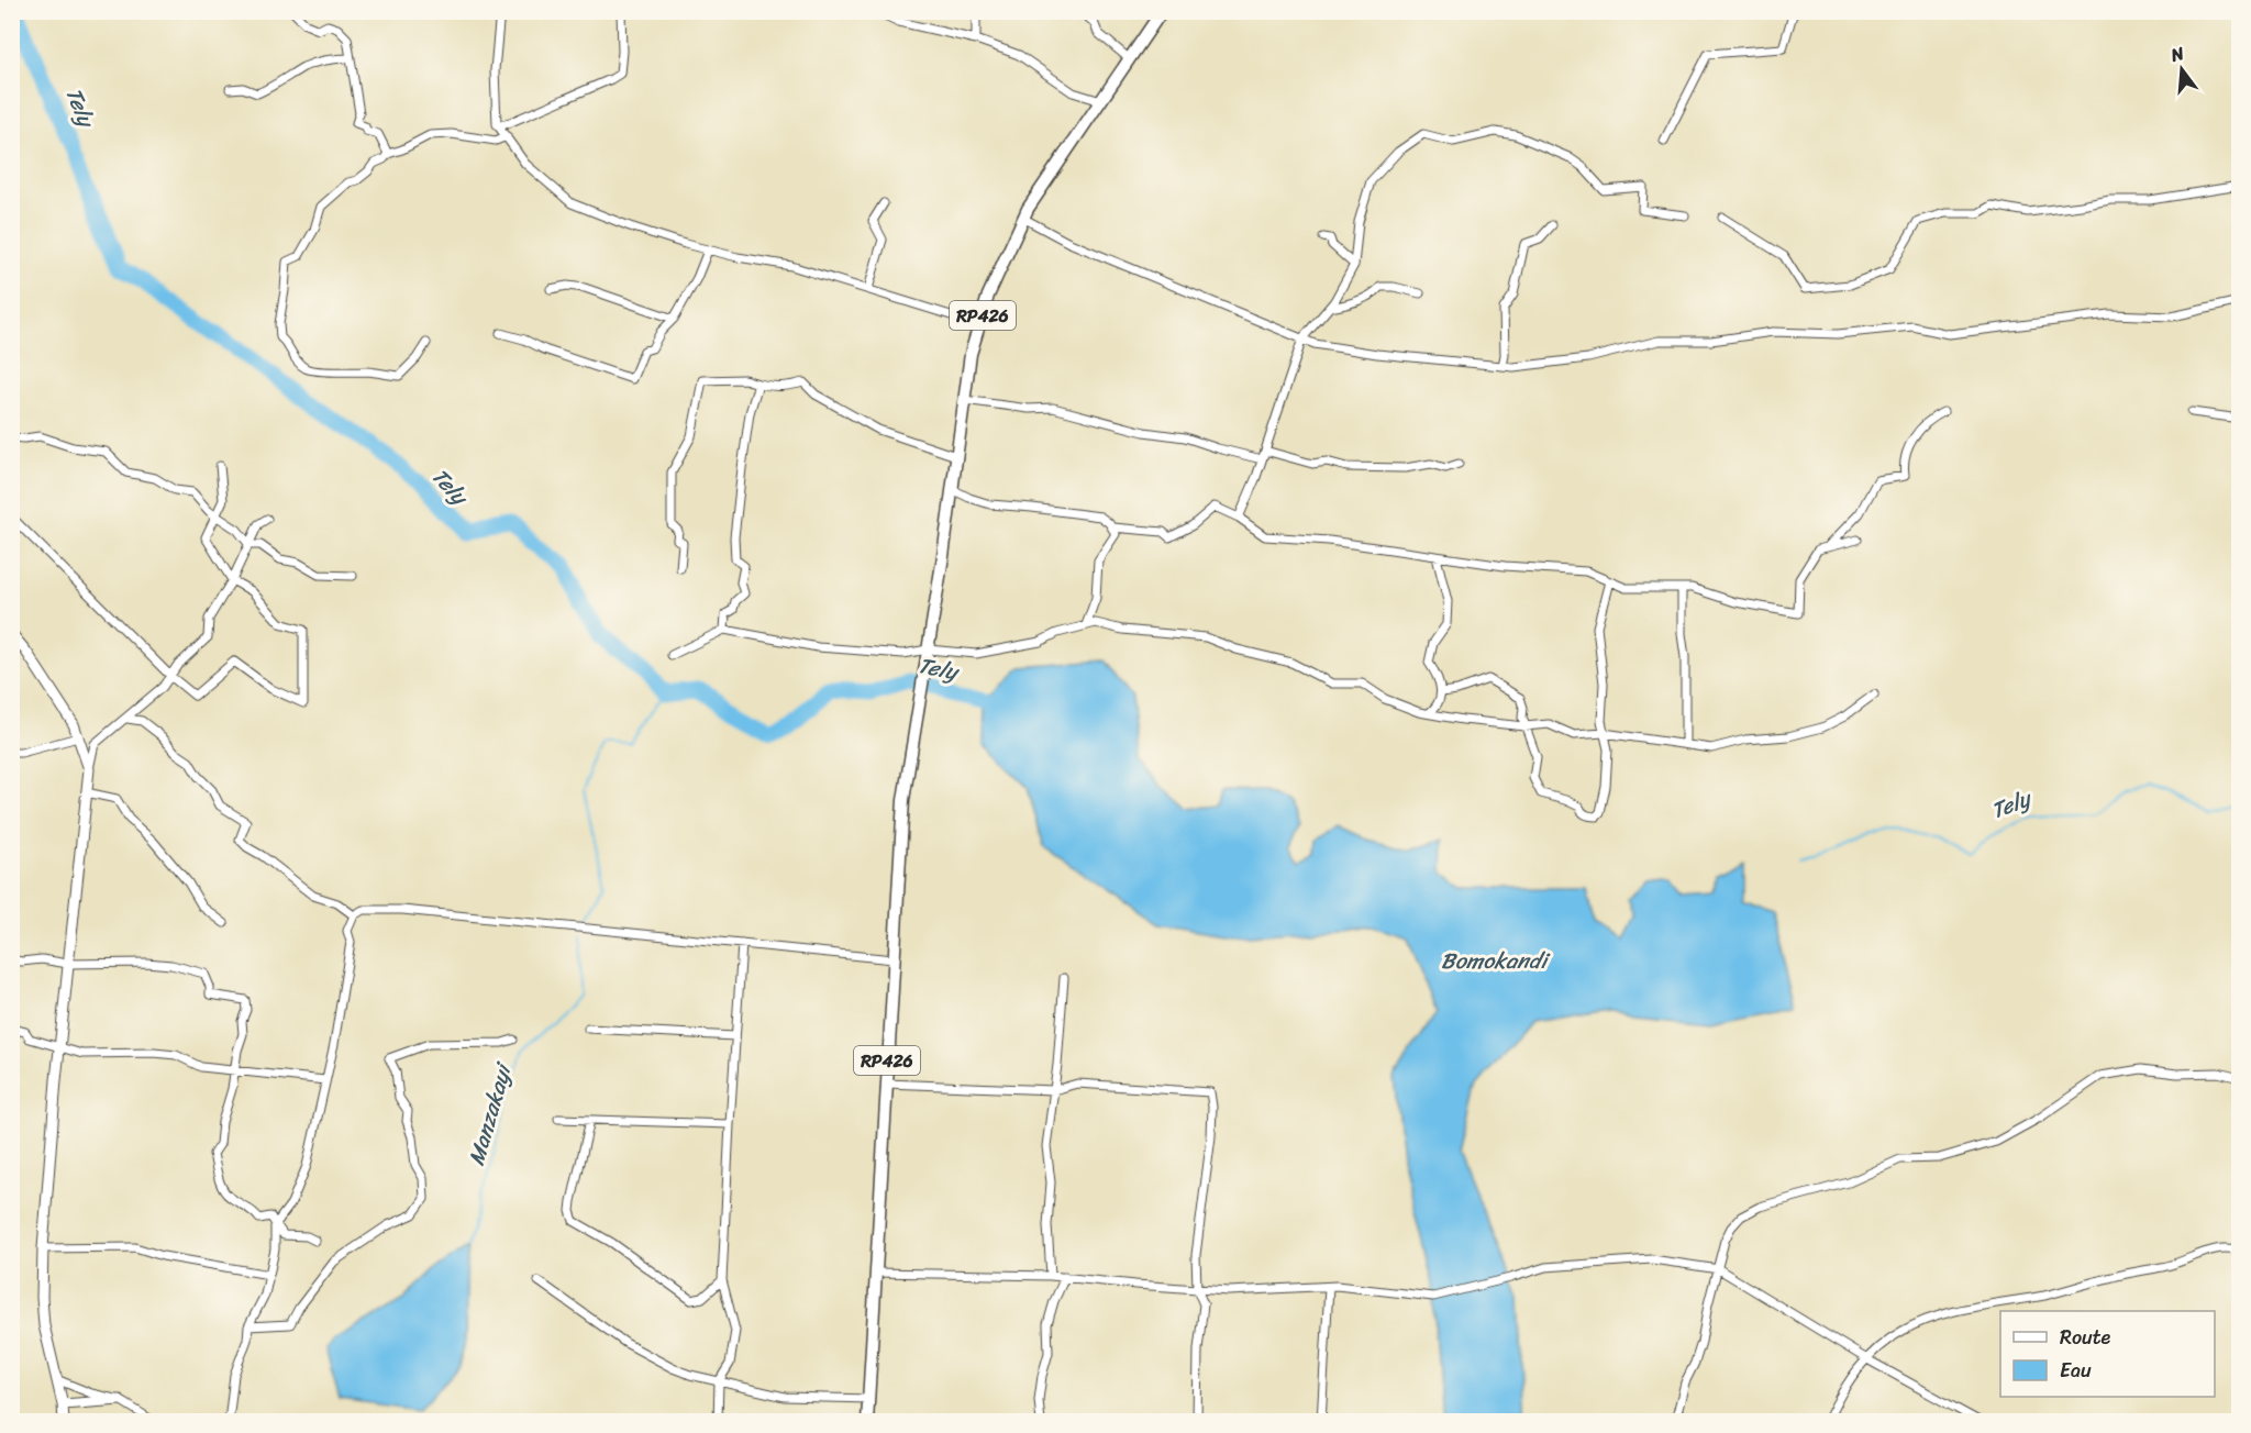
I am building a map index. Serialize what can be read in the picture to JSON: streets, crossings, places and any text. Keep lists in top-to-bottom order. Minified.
{"streets":{"main road":["RP426"]},"water":["Tely","Bomokandi","Manzakayi"],"legend":["Route","Eau"],"north":"top"}
